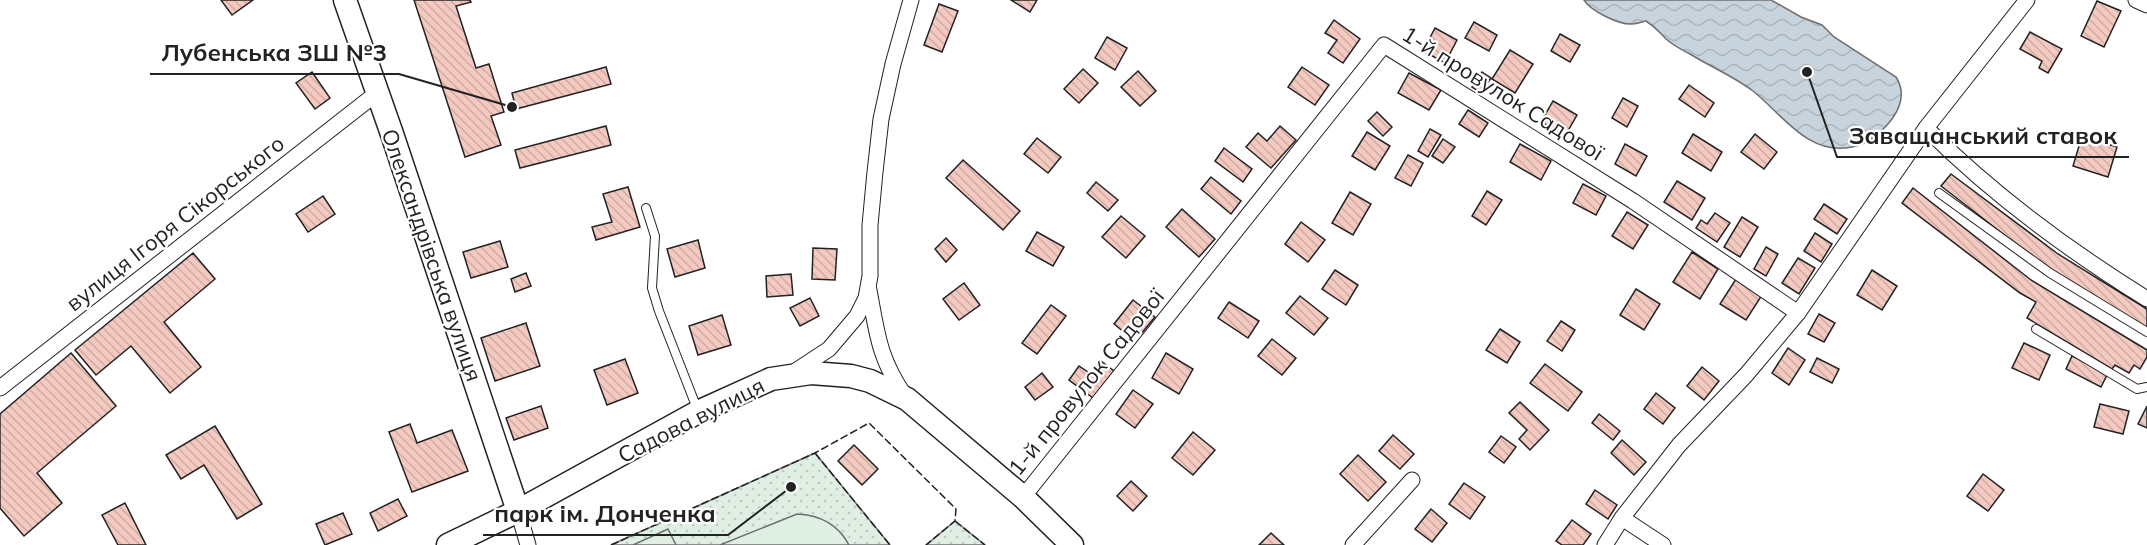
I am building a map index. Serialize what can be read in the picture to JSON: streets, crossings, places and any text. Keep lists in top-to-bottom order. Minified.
{"streets":{"main road":["Олександрівська вулиця","Садова вулиця"],"street":["1-й провулок Садової","вулиця Ігоря Сікорського"]},"crossings":[["1-й провулок Садової","Садова вулиця"],["вулиця Ігоря Сікорського","Олександрівська вулиця"],["Олександрівська вулиця","Садова вулиця"]],"places":["Заващанський ставок","Лубенська ЗШ №3","парк ім. Донченка"]}
